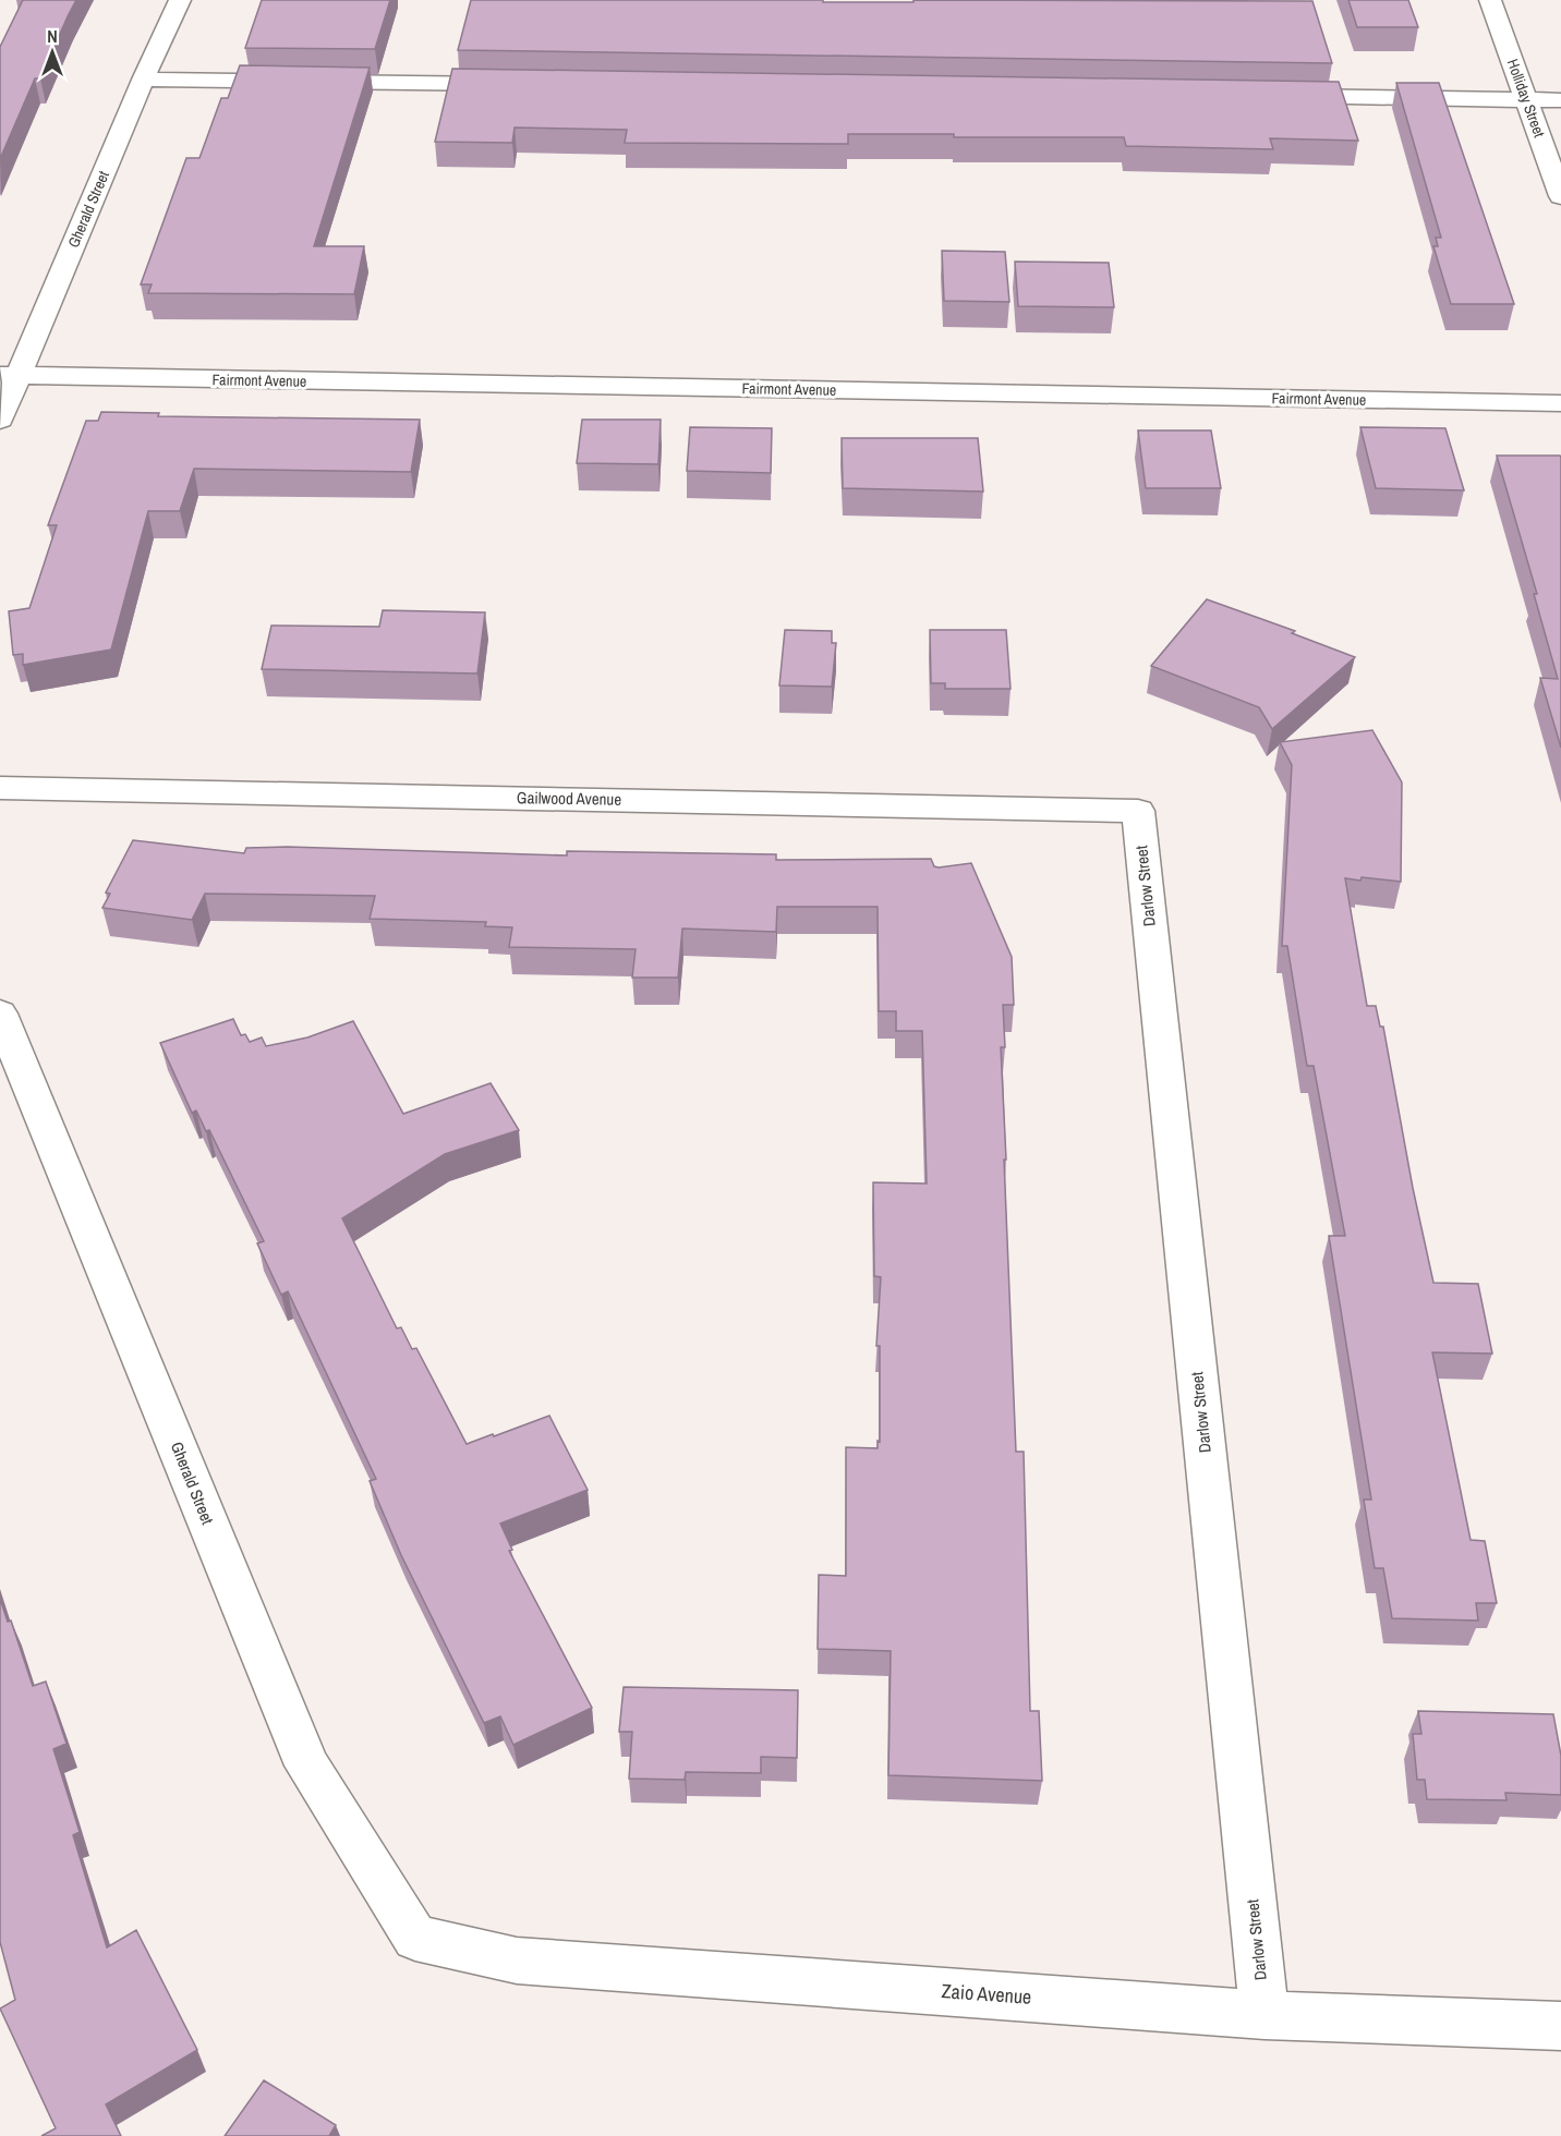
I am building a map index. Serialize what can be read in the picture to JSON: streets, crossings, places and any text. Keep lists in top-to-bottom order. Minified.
{"streets":{"street":["Holliday Street","Gherald Street","Fairmont Avenue","Gailwood Avenue","Darlow Street","Zaio Avenue"]},"crossings":[["Gherald Street","Fairmont Avenue"],["Gherald Street","Zaio Avenue"],["Gailwood Avenue","Darlow Street"],["Darlow Street","Zaio Avenue"]],"north":"top"}
